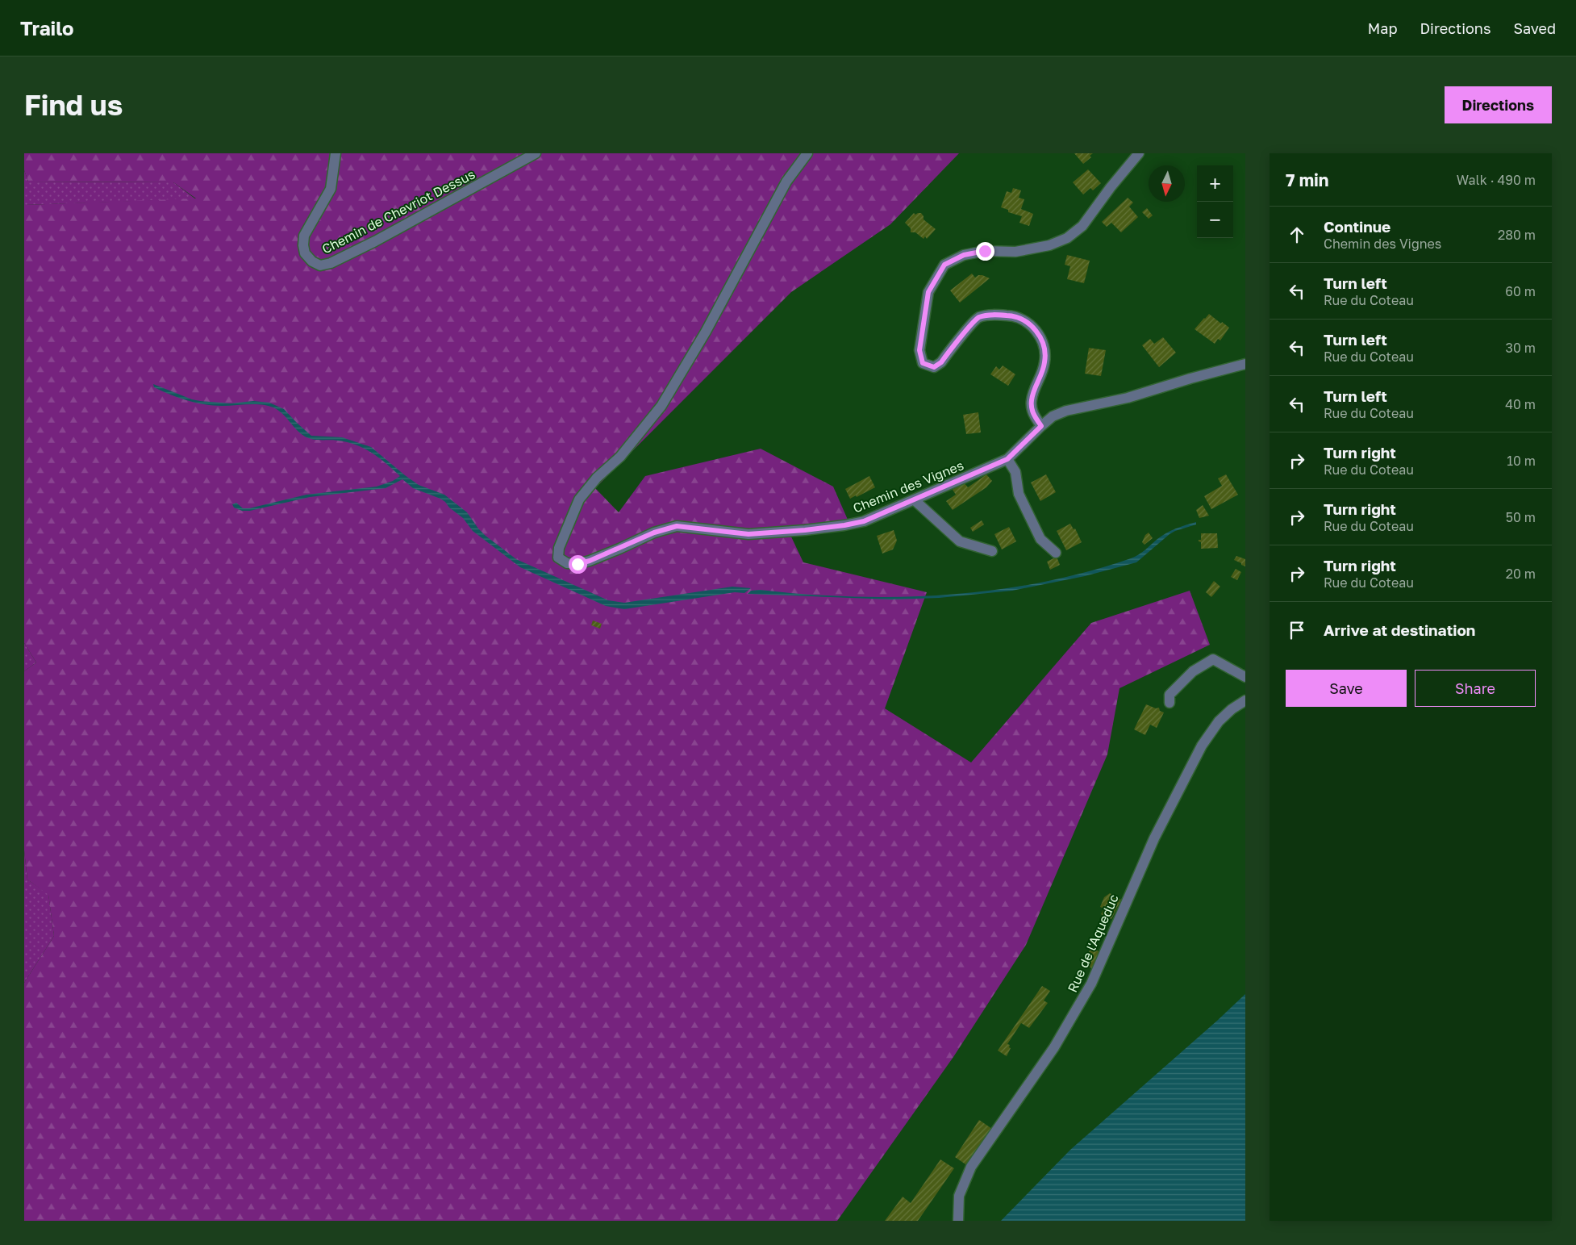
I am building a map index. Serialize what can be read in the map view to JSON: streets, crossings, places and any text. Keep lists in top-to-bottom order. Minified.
{"streets":{"street":["Chemin de Chevriot Dessus","Chemin des Vignes","Rue de l'Aqueduc"]},"north":"bottom","page":{"header":"Trailo","nav":["Map","Directions","Saved"],"buttons":["Directions",["Save","Share"]],"title":"Find us","heading":["7 min","Walk · 490 m"],"map_buttons":["+","−"],"list":[["Continue","Chemin des Vignes","280 m"],["Turn left","Rue du Coteau","60 m"],["Turn left","Rue du Coteau","30 m"],["Turn left","Rue du Coteau","40 m"],["Turn right","Rue du Coteau","10 m"],["Turn right","Rue du Coteau","50 m"],["Turn right","Rue du Coteau","20 m"],"Arrive at destination"]}}
